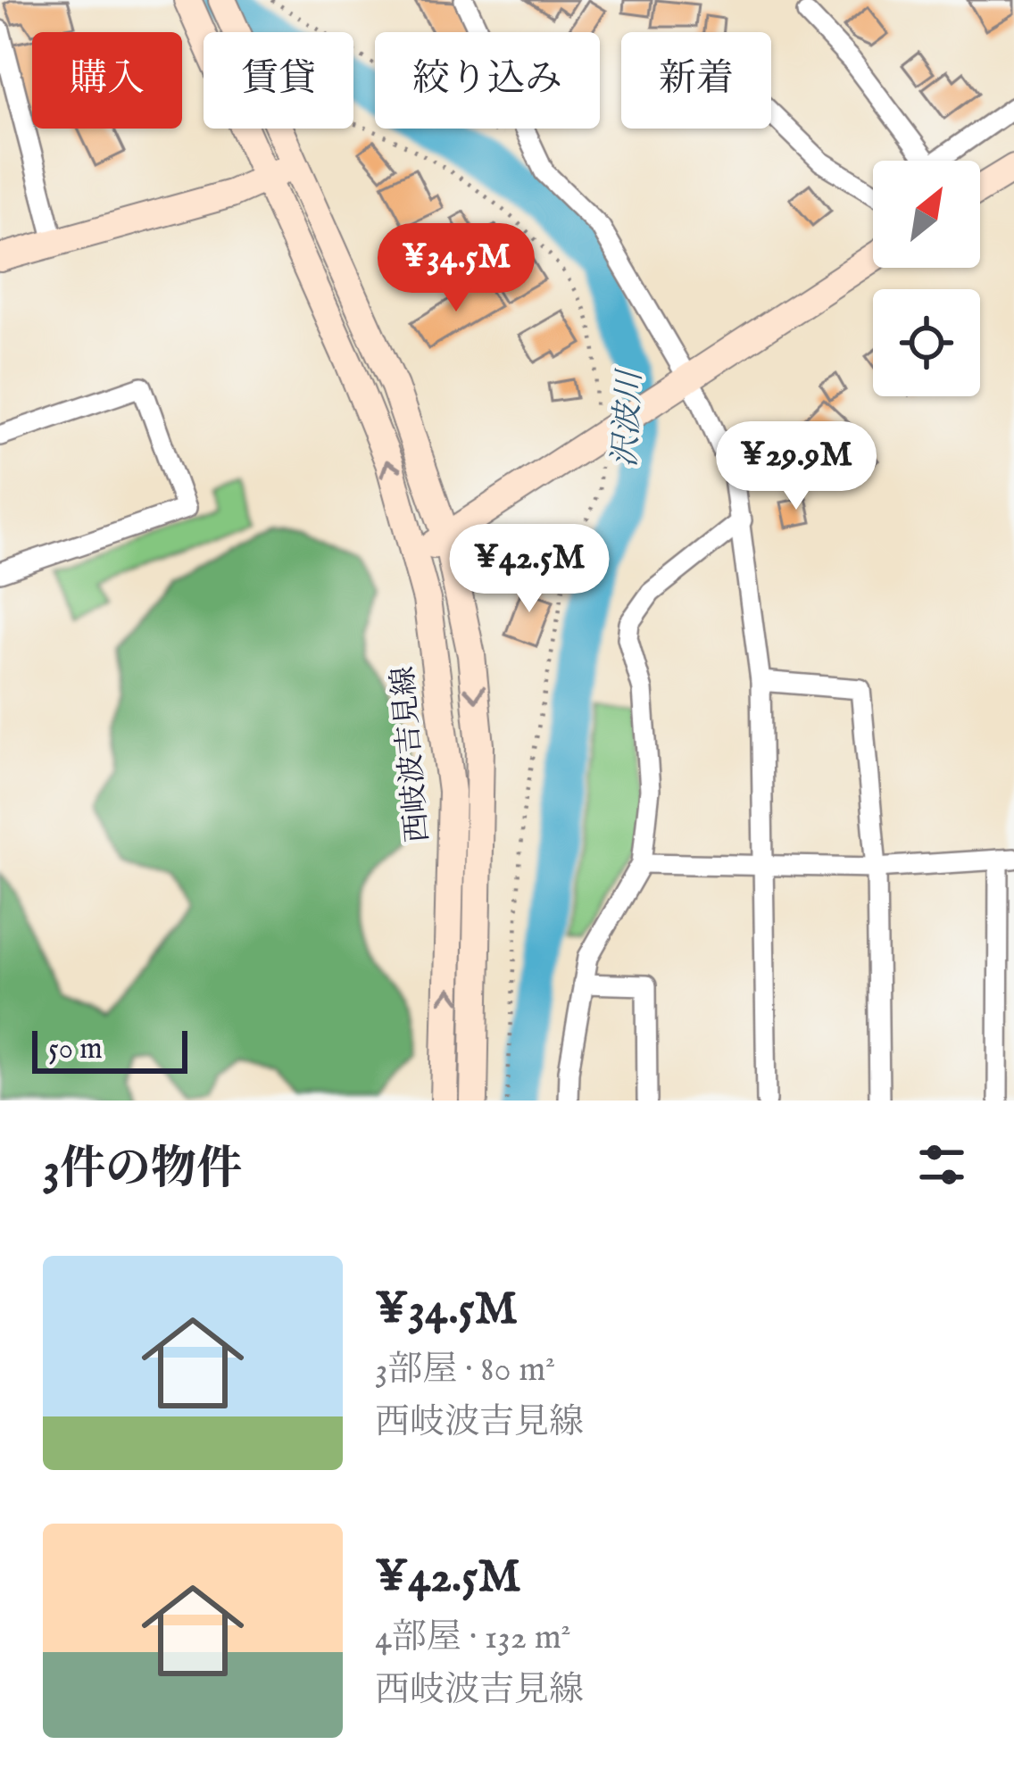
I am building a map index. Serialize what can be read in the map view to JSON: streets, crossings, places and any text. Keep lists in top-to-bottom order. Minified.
{"streets":{"main road":["西岐波吉見線"]},"water":["沢波川"],"scale_bar":"50 m","north":"top right","page":{"chip":["購入","賃貸","絞り込み","新着"],"price":["¥34.5M","¥29.9M","¥42.5M"],"scale":"50 m","heading":"3件の物件","list":[{"name":"¥34.5M","note":"3部屋 · 80 m² · 西岐波吉見線"},{"name":"¥42.5M","note":"4部屋 · 132 m² · 西岐波吉見線"}]}}
